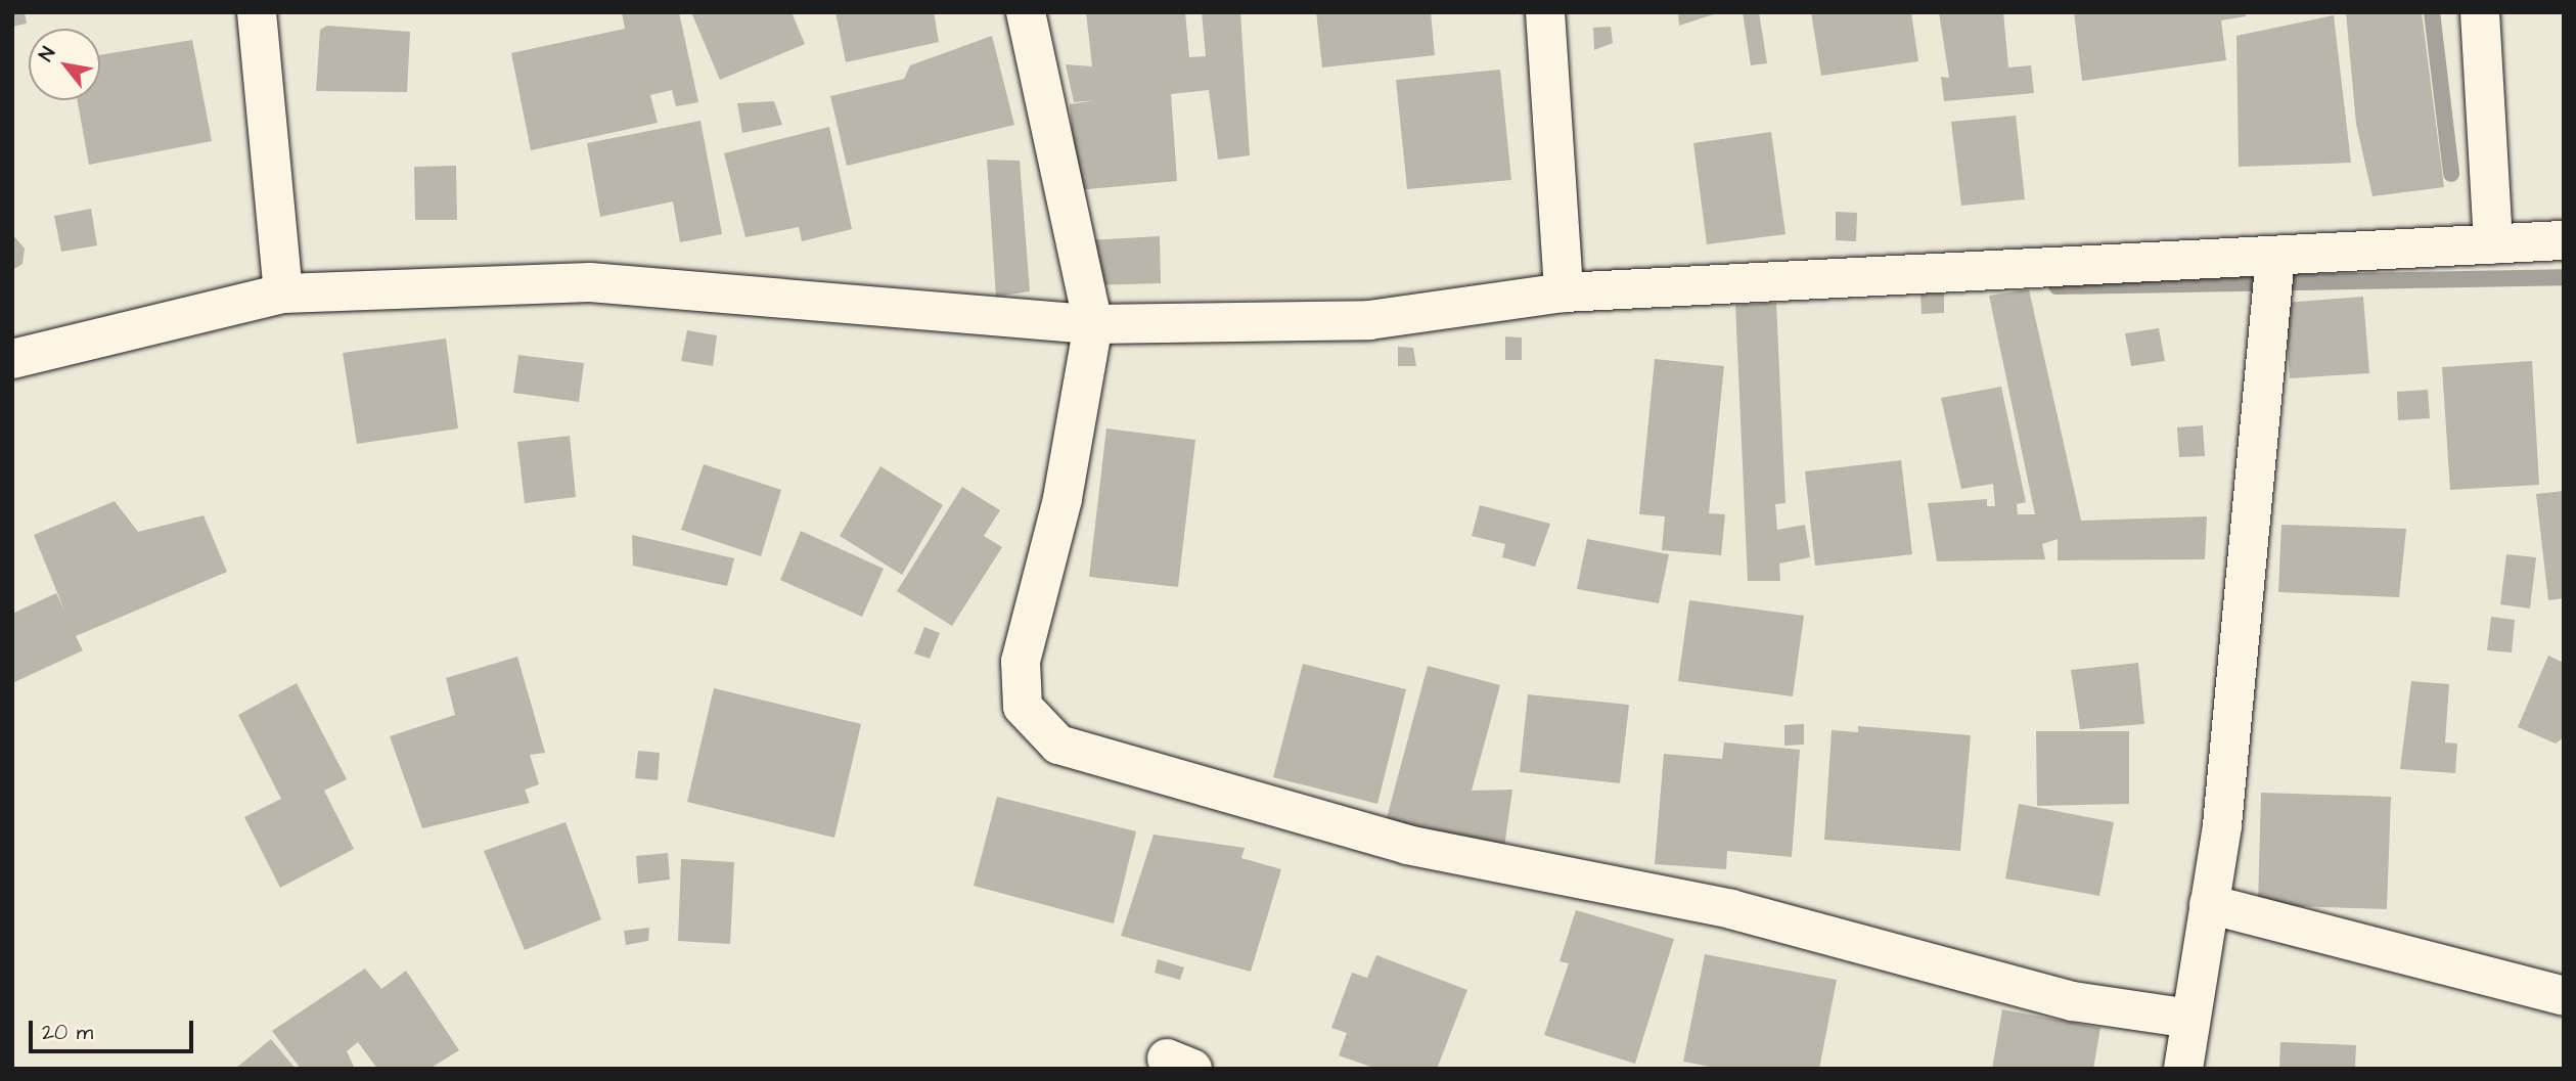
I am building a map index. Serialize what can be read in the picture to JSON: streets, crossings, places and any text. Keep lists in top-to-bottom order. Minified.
{"scale_bar":"20 m","north":"top left"}
